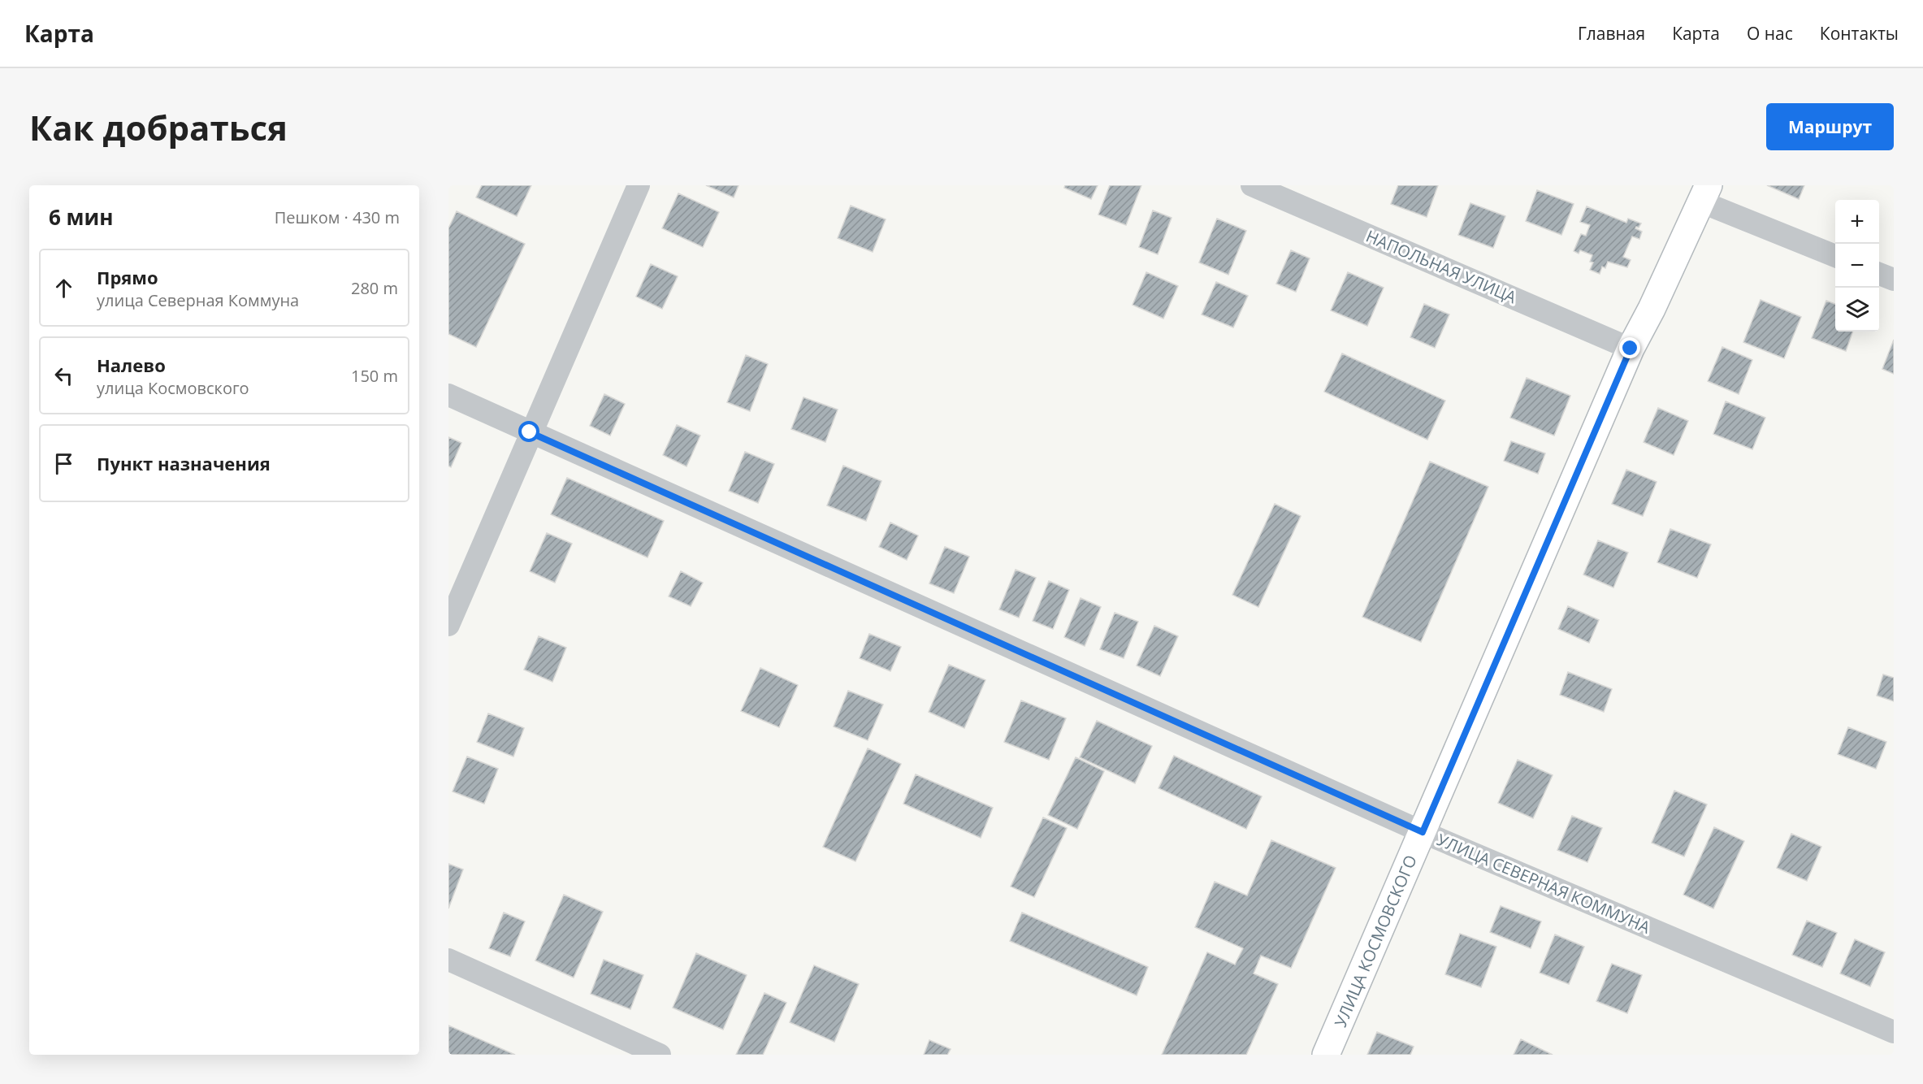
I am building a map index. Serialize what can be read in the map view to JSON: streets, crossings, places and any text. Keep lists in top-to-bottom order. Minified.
{"streets":{"main road":["УЛИЦА КОСМОВСКОГО"],"street":["НАПОЛЬНАЯ УЛИЦА","УЛИЦА СЕВЕРНАЯ КОММУНА"]},"crossings":[["НАПОЛЬНАЯ УЛИЦА","УЛИЦА КОСМОВСКОГО"],["УЛИЦА СЕВЕРНАЯ КОММУНА","УЛИЦА КОСМОВСКОГО"]],"page":{"header":"Карта","nav":["Главная","Карта","О нас","Контакты"],"buttons":"Маршрут","title":"Как добраться","heading":["6 мин","Пешком · 430 m"],"map_buttons":["+","−"],"list":[["Прямо","улица Северная Коммуна","280 m"],["Налево","улица Космовского","150 m"],"Пункт назначения"]}}
